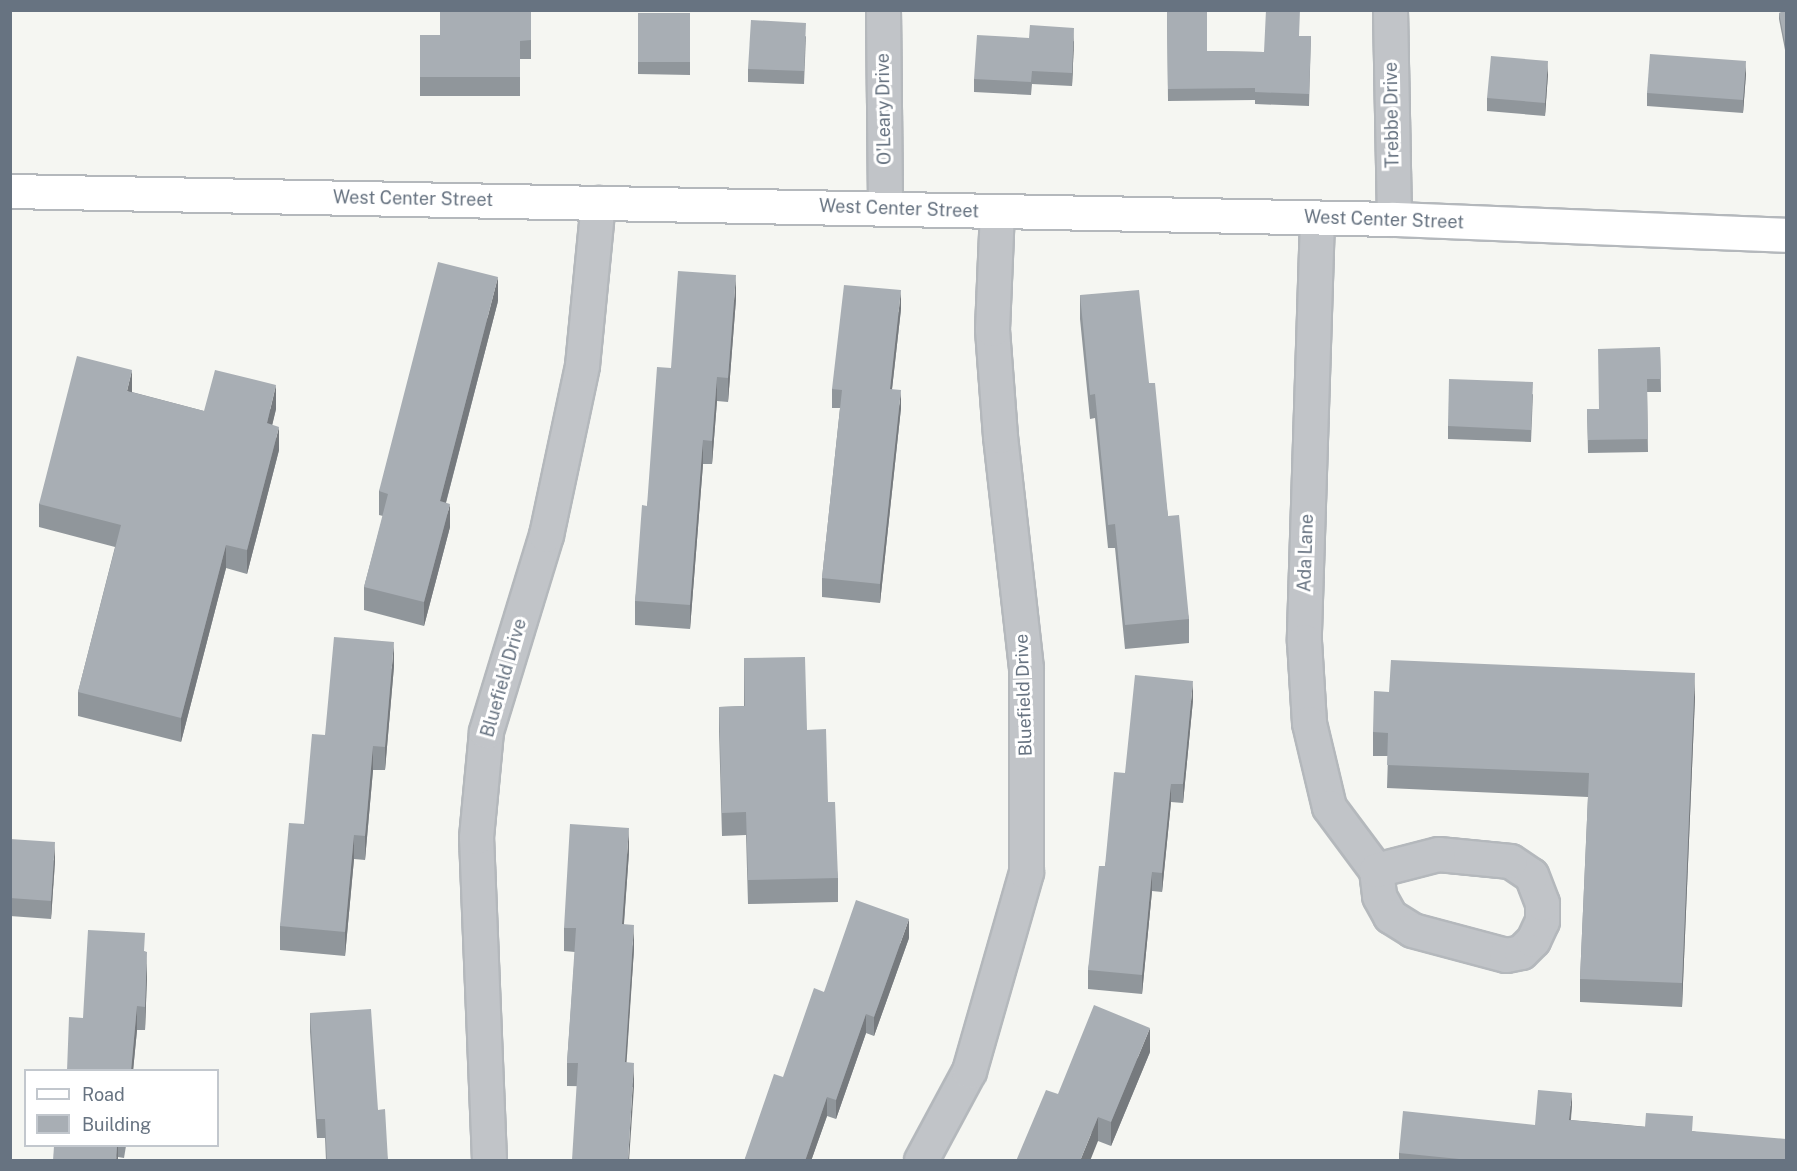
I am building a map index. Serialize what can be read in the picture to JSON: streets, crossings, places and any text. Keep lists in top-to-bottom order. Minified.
{"streets":{"main road":["West Center Street"],"street":["O'Leary Drive","Trebbe Drive","Ada Lane","Bluefield Drive"]},"crossings":[["O'Leary Drive","West Center Street"],["Trebbe Drive","West Center Street"],["West Center Street","Ada Lane"],["West Center Street","Bluefield Drive"]],"legend":["Road","Building"]}
